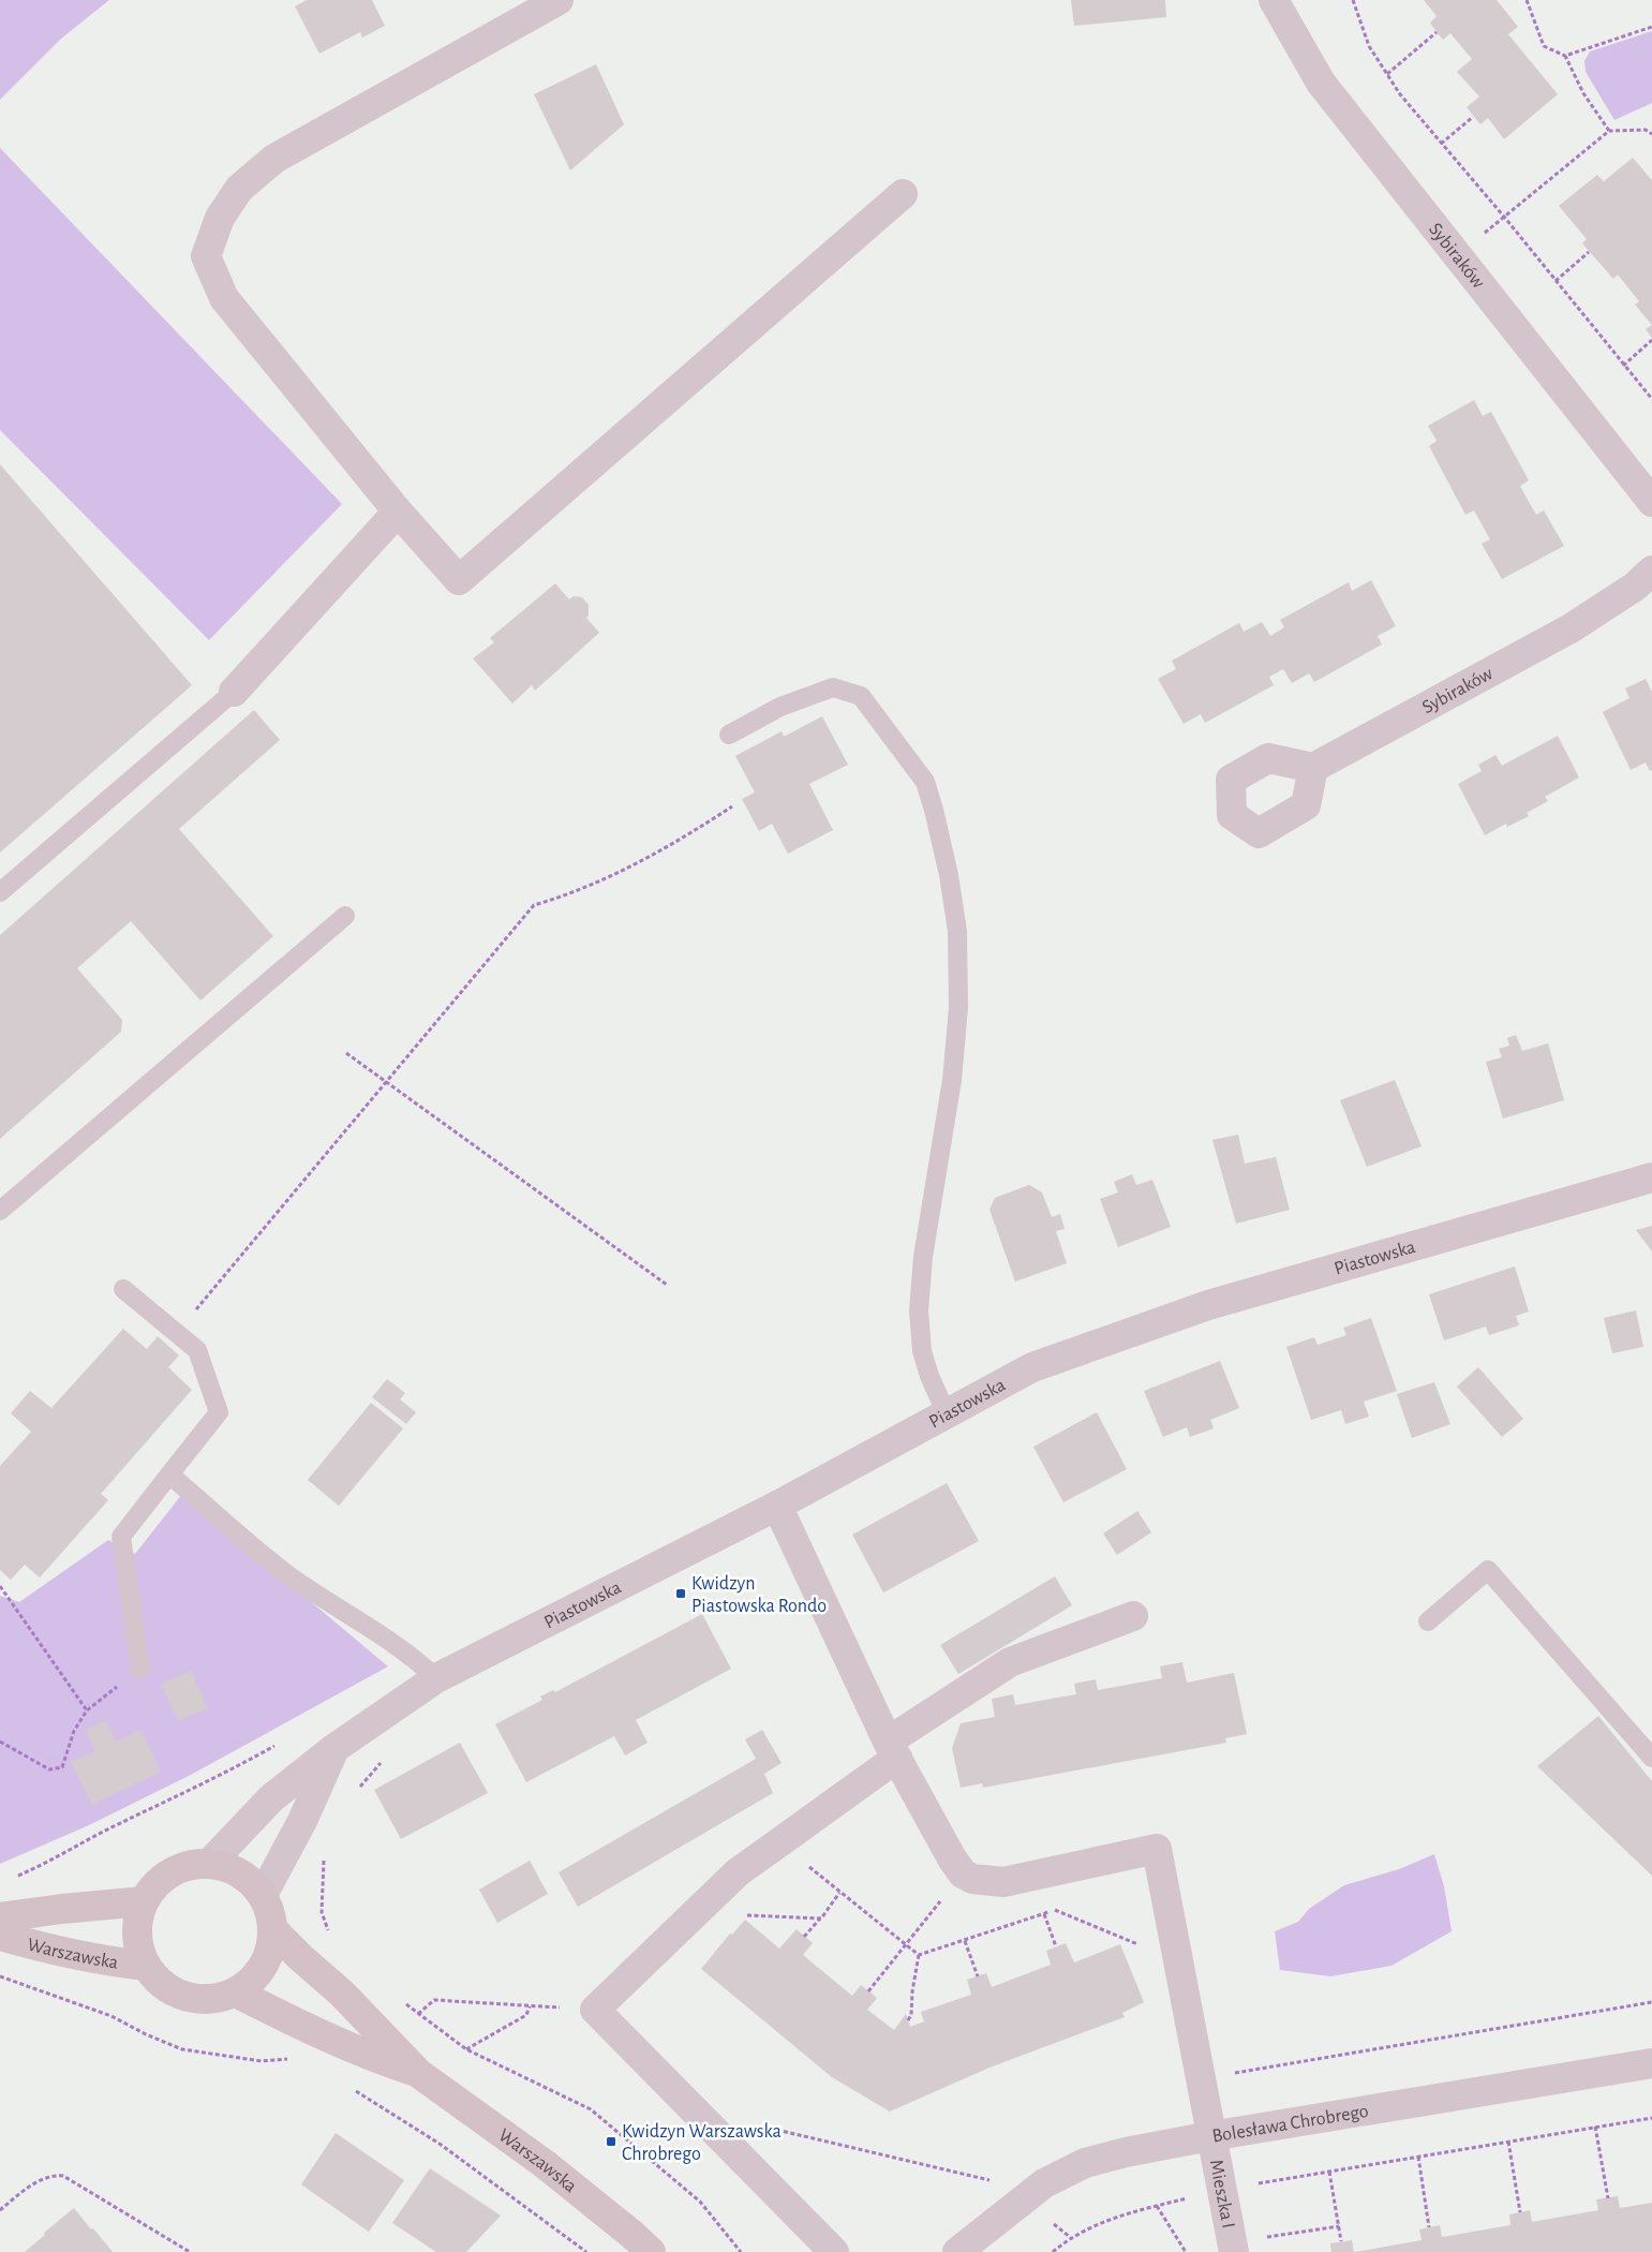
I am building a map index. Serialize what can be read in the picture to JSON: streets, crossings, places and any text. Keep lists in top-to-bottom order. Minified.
{"streets":{"main road":["Warszawska"],"street":["Sybiraków","Piastowska","Bolesława Chrobrego","Mieszka I"]},"crossings":[["Piastowska","Warszawska"],["Bolesława Chrobrego","Mieszka I"]],"places":{"transit":["Kwidzyn Piastowska Rondo","Kwidzyn Warszawska Chrobrego"]}}
